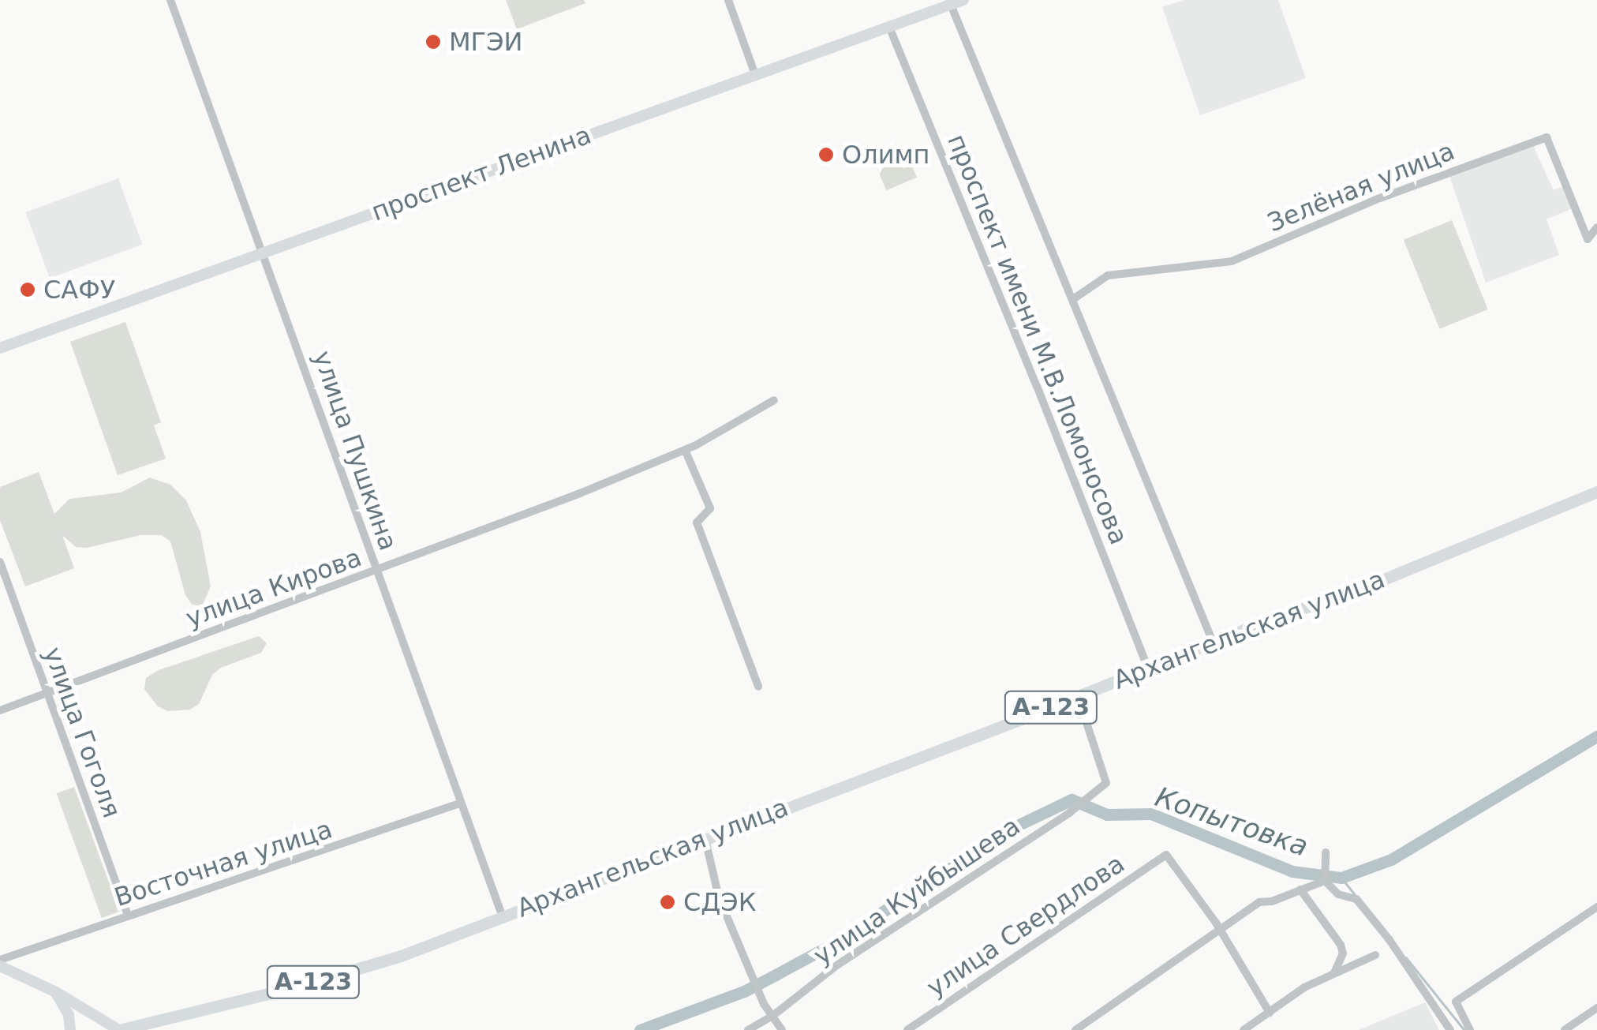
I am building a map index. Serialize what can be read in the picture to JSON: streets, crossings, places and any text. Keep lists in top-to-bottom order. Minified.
{"streets":{"main road":["Архангельская улица","А-123"],"street":["проспект Ленина","Зелёная улица","проспект имени М.В.Ломоносова","улица Пушкина","улица Кирова","улица Гоголя","Восточная улица","улица Куйбышева","улица Свердлова"]},"crossings":[["проспект Ленина","проспект имени М.В.Ломоносова"],["проспект Ленина","улица Пушкина"],["Зелёная улица","проспект имени М.В.Ломоносова"],["проспект имени М.В.Ломоносова","Архангельская улица"],["улица Пушкина","улица Кирова"],["улица Пушкина","Архангельская улица"],["улица Пушкина","А-123"],["улица Пушкина","Восточная улица"],["улица Кирова","улица Гоголя"],["Архангельская улица","А-123"],["Архангельская улица","улица Куйбышева"],["улица Гоголя","Восточная улица"]],"water":["Копытовка"],"places":["МГЭИ","Олимп","САФУ","СДЭК"]}
